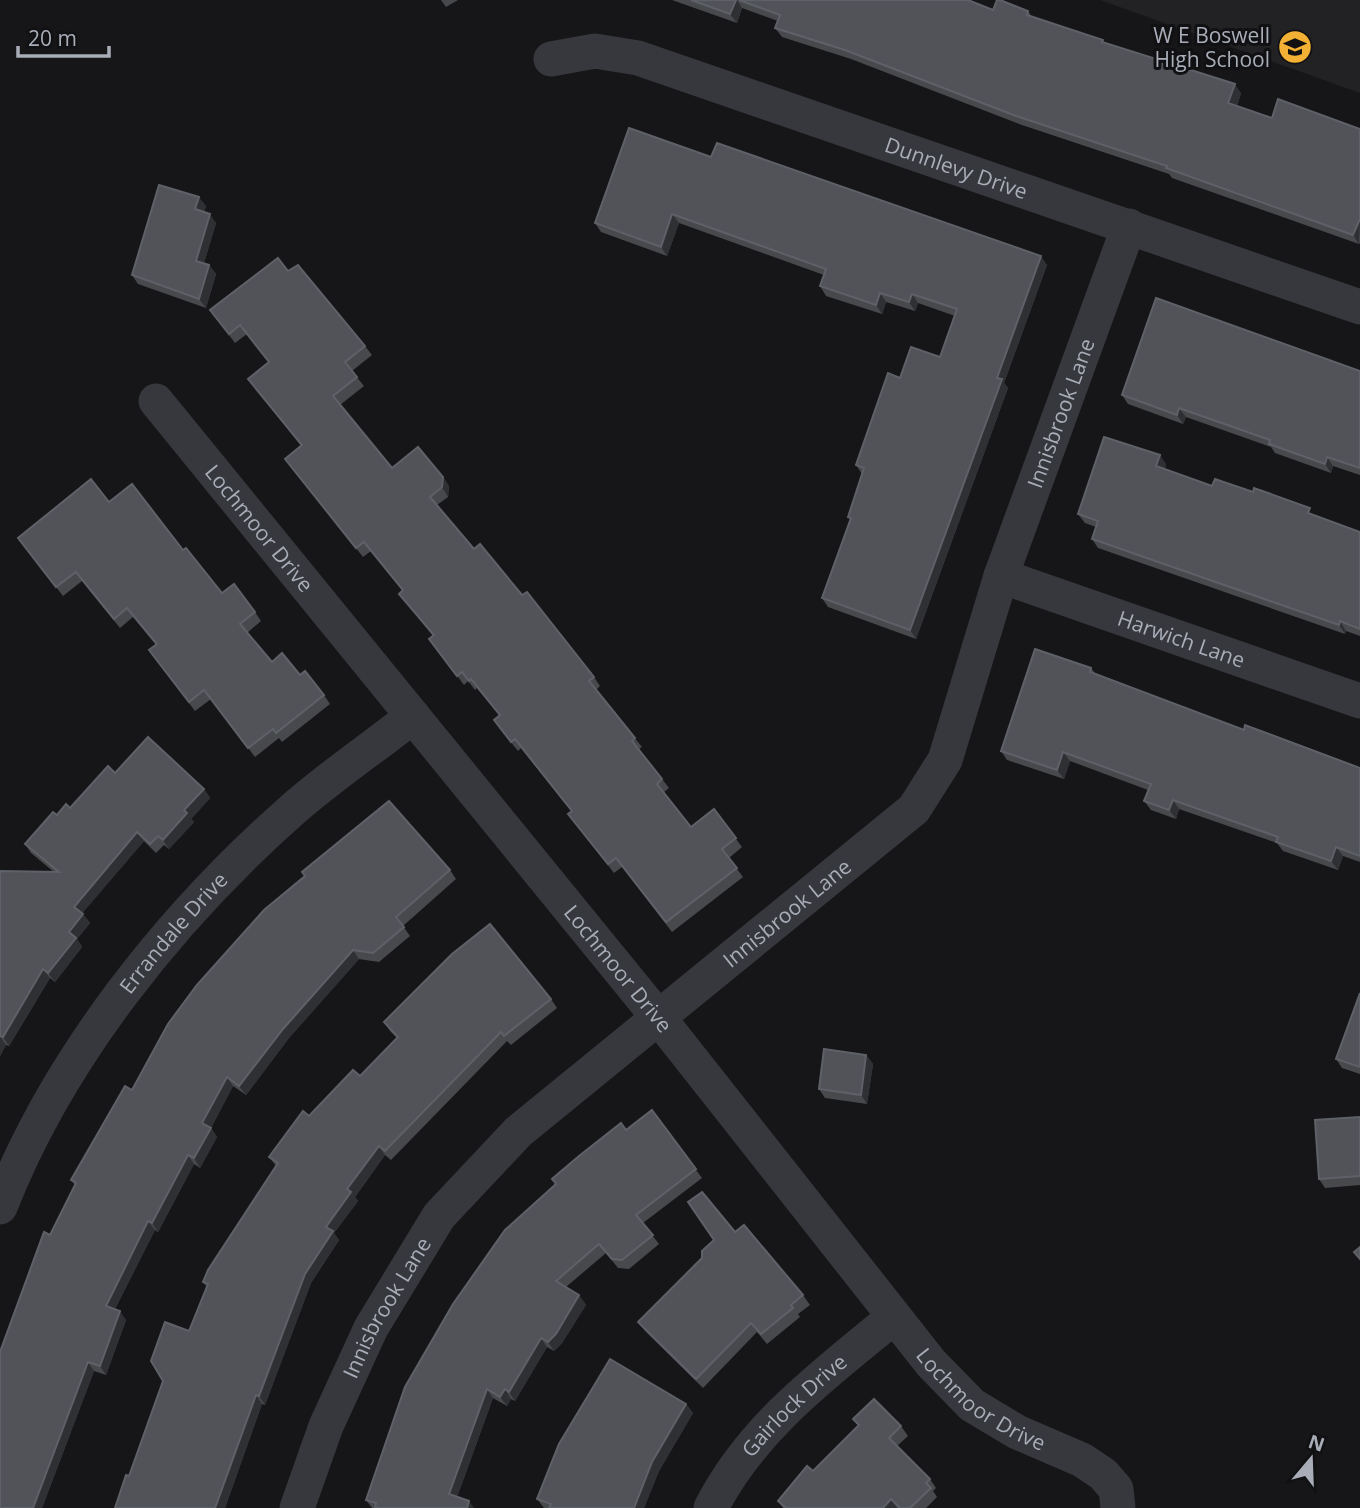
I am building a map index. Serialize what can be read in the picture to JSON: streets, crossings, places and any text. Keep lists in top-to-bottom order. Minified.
{"streets":{"street":["Dunnlevy Drive","Innisbrook Lane","Lochmoor Drive","Harwich Lane","Errandale Drive","Gairlock Drive"]},"crossings":[["Dunnlevy Drive","Innisbrook Lane"],["Innisbrook Lane","Lochmoor Drive"],["Innisbrook Lane","Harwich Lane"],["Lochmoor Drive","Errandale Drive"],["Lochmoor Drive","Gairlock Drive"]],"places":{"school or university":["W E Boswell High School"]},"scale_bar":"20 m","north":"top"}
